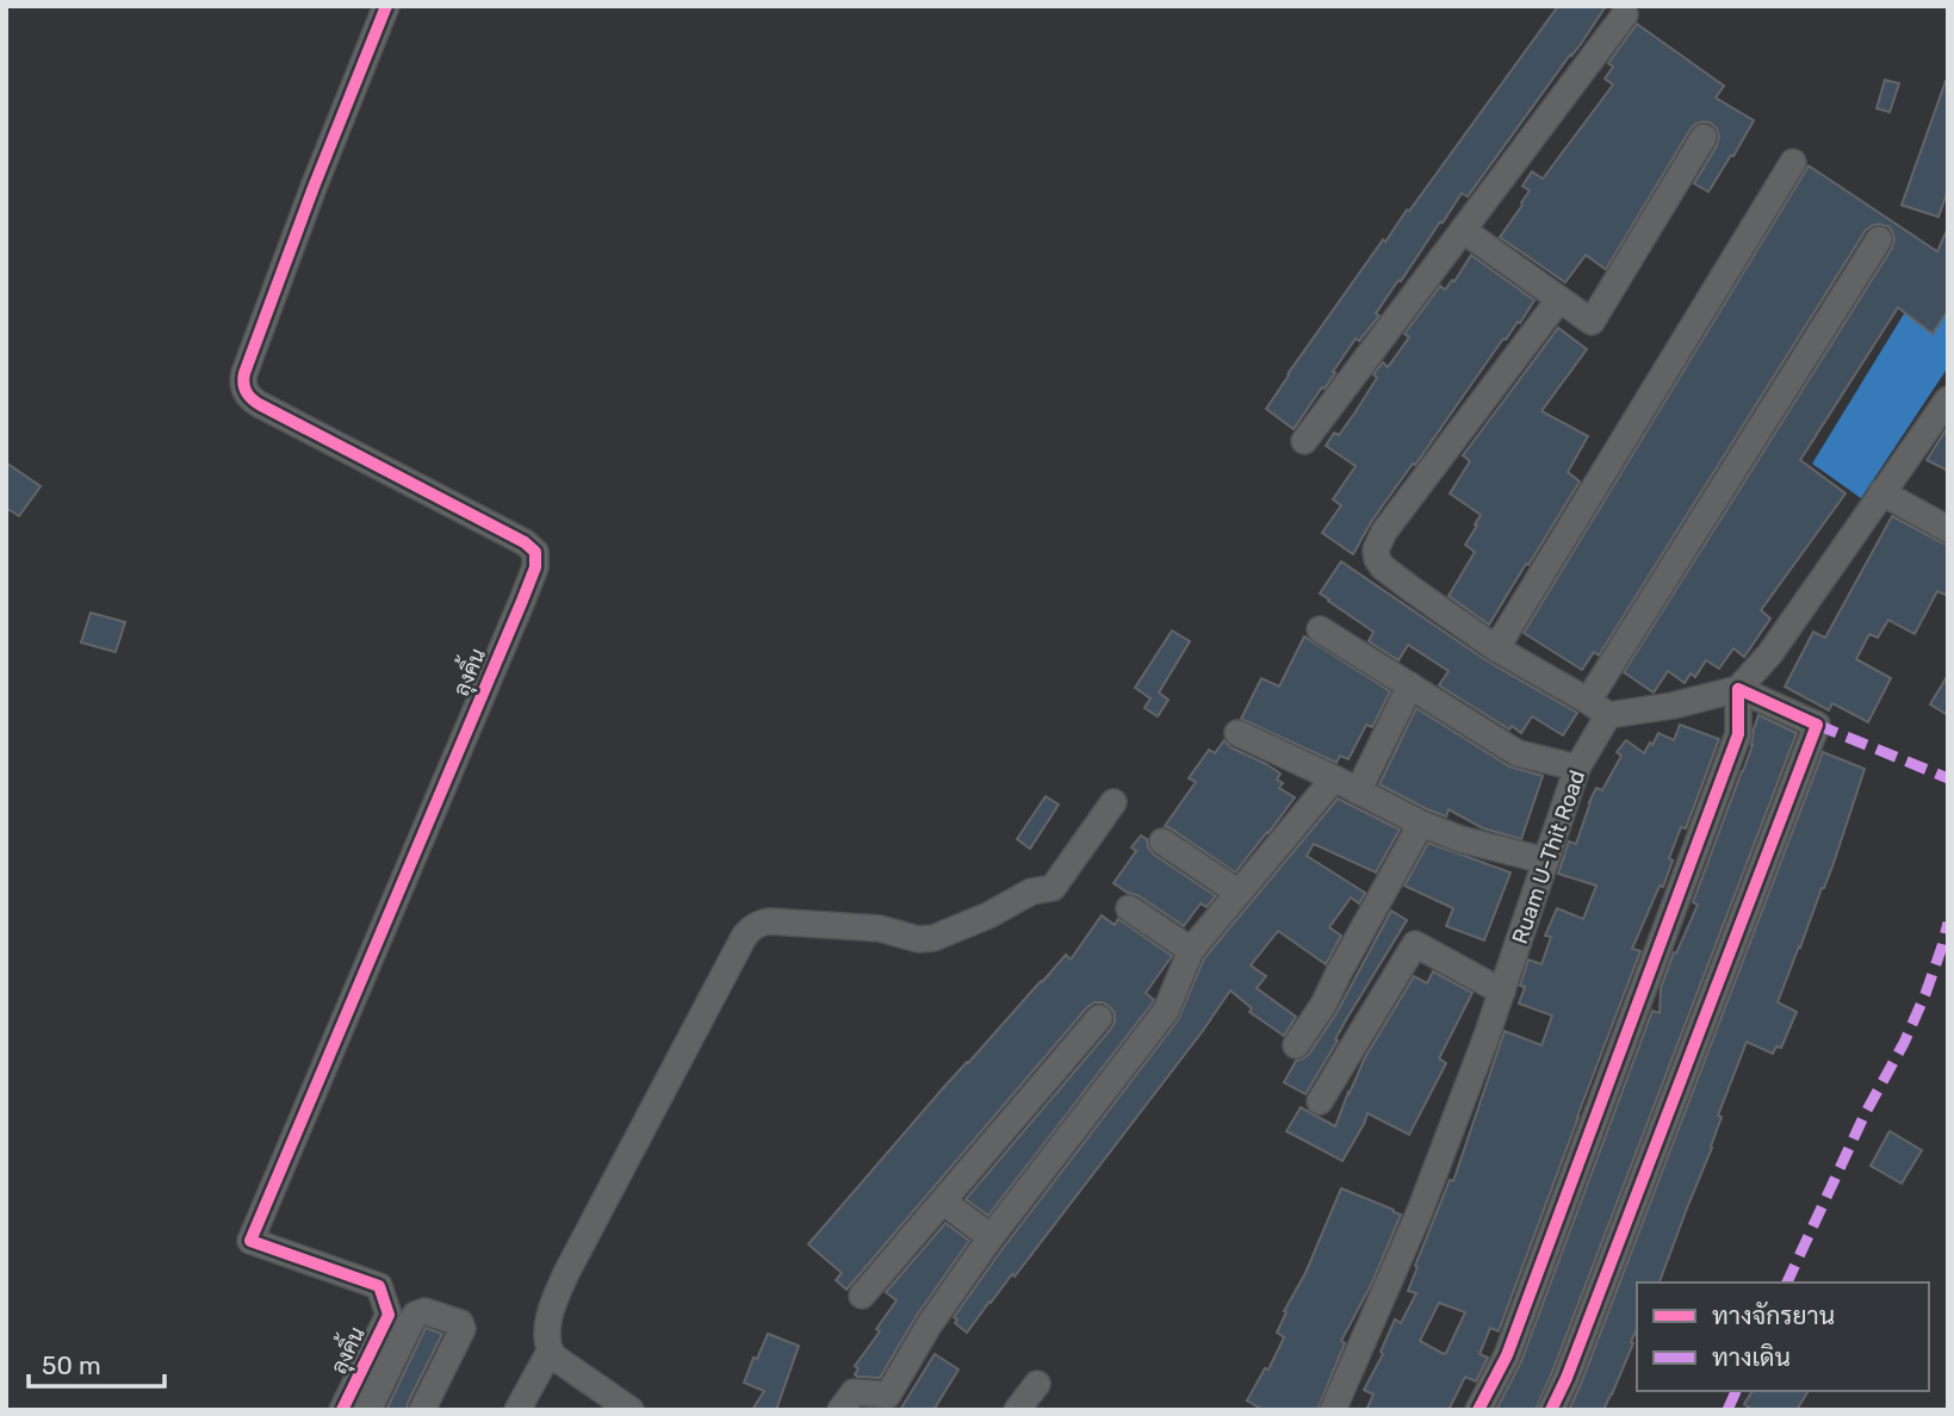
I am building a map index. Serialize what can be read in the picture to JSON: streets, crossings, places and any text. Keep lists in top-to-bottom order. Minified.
{"streets":{"street":["ลุงคิ้น","Ruam U-Thit Road"]},"legend":["ทางจักรยาน","ทางเดิน"],"scale_bar":"50 m"}
